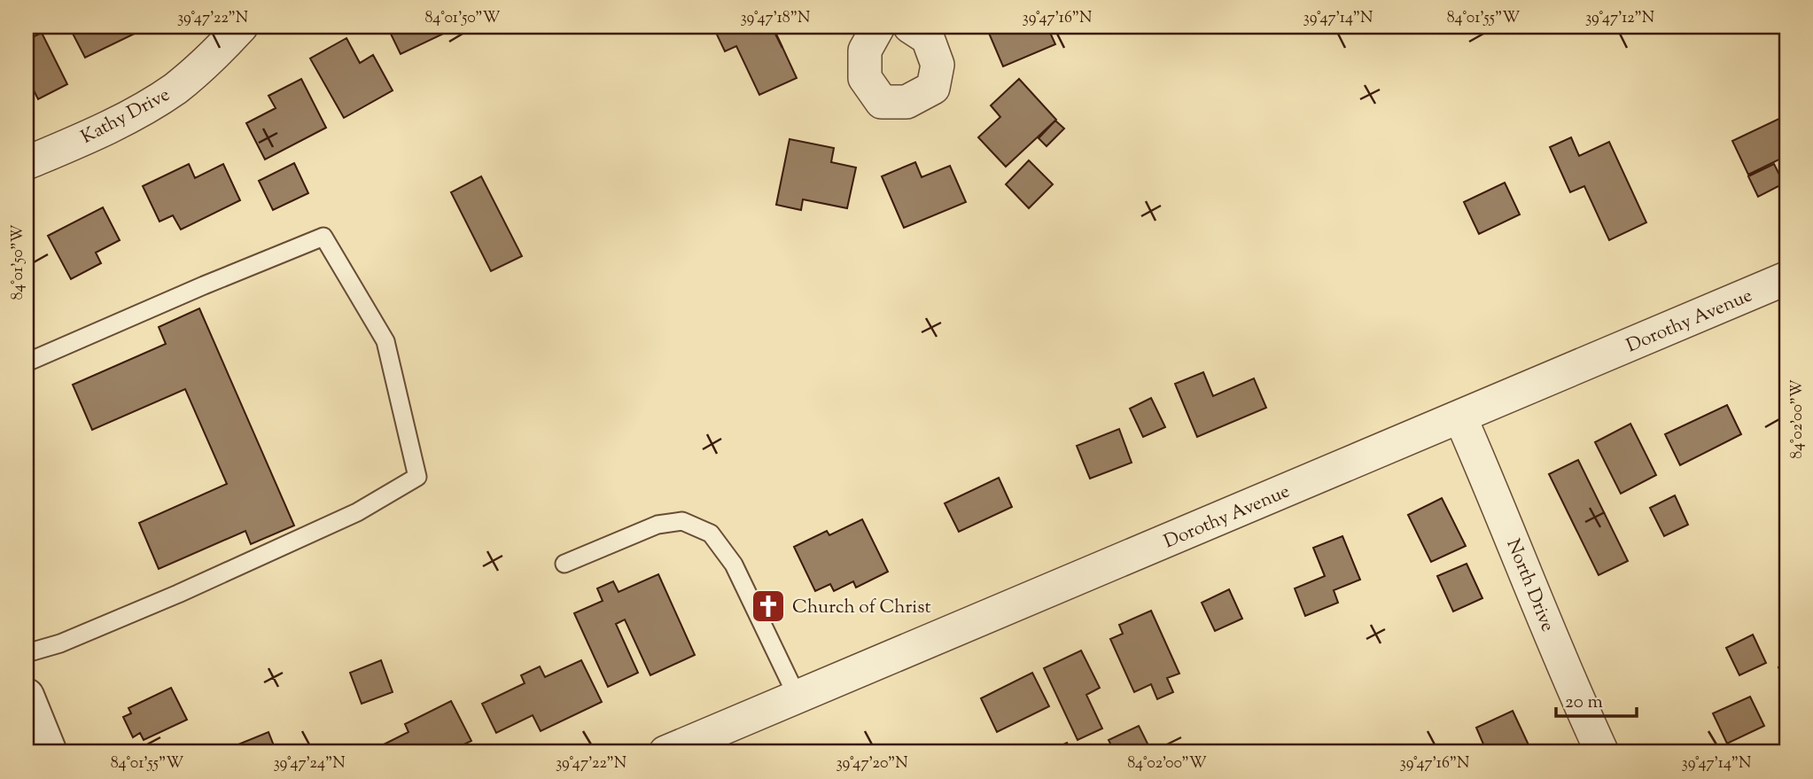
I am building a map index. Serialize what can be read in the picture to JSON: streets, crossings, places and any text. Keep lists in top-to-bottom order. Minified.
{"streets":{"street":["Kathy Drive","Dorothy Avenue","North Drive"]},"crossings":[["Dorothy Avenue","North Drive"]],"places":{"church":["Church of Christ"]},"scale_bar":"20 m","coordinates":["39°47'22\"N","84°01'50\"W","39°47'18\"N","39°47'16\"N","39°47'14\"N","84°01'55\"W","39°47'12\"N","84°02'00\"W","39°47'24\"N","39°47'20\"N"]}
